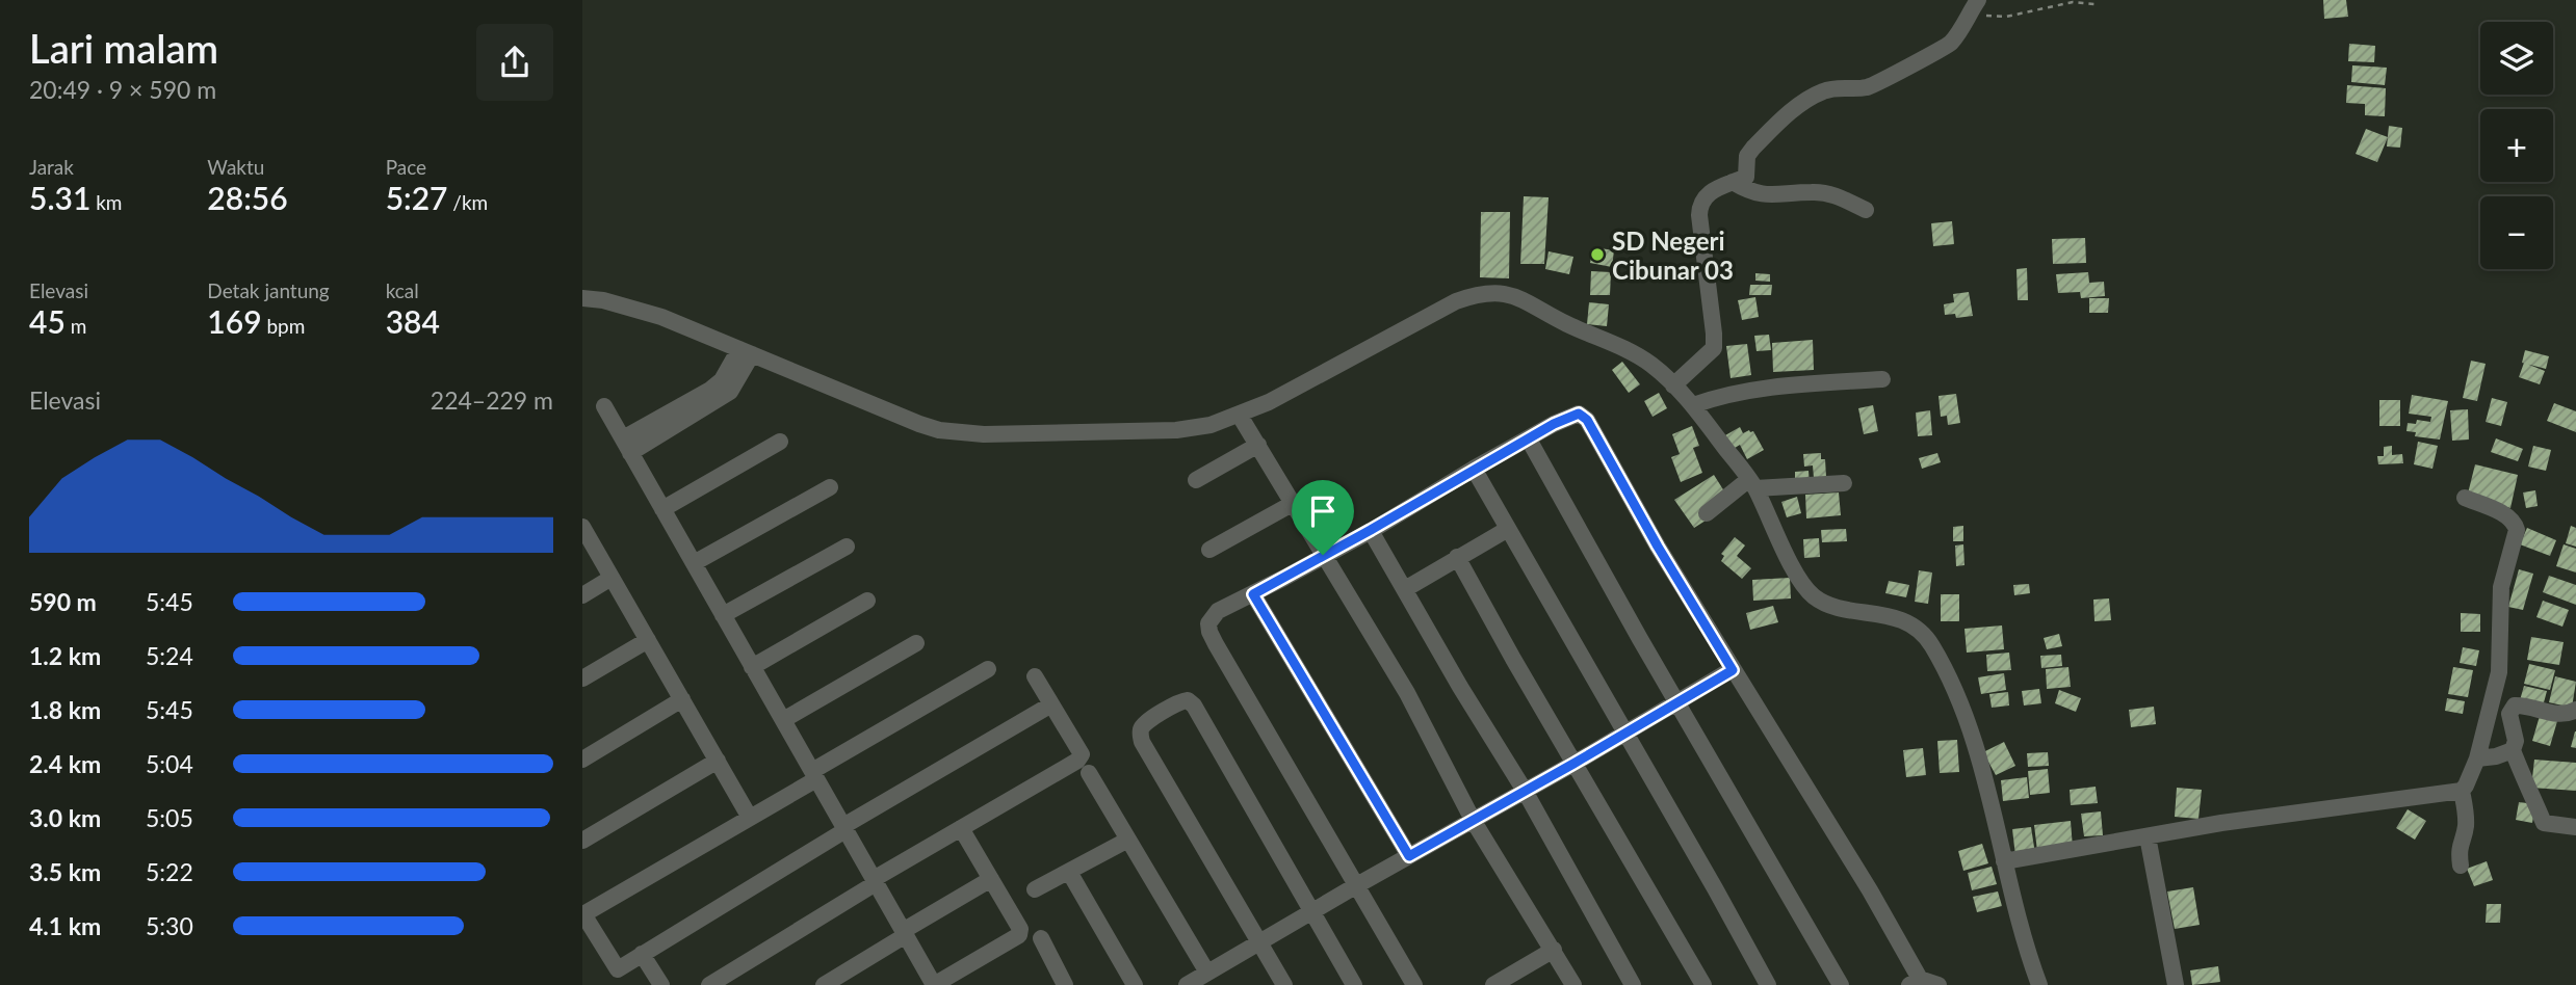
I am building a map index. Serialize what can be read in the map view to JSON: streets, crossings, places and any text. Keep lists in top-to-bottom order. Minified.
{"places":["SD Negeri Cibunar 03"],"page":{"heading":["Lari malam","20:49 · 9 × 590 m"],"map_buttons":["+","−"],"stats":[["Jarak","5.31 km"],["Waktu","28:56"],["Pace","5:27 /km"],["Elevasi","45 m"],["Detak jantung","169 bpm"],["kcal","384"]],"chart":["Elevasi","224–229 m"],"list":[{"name":"590 m","note":"5:45"},{"name":"1.2 km","note":"5:24"},{"name":"1.8 km","note":"5:45"},{"name":"2.4 km","note":"5:04"},{"name":"3.0 km","note":"5:05"},{"name":"3.5 km","note":"5:22"},{"name":"4.1 km","note":"5:30"}]}}
